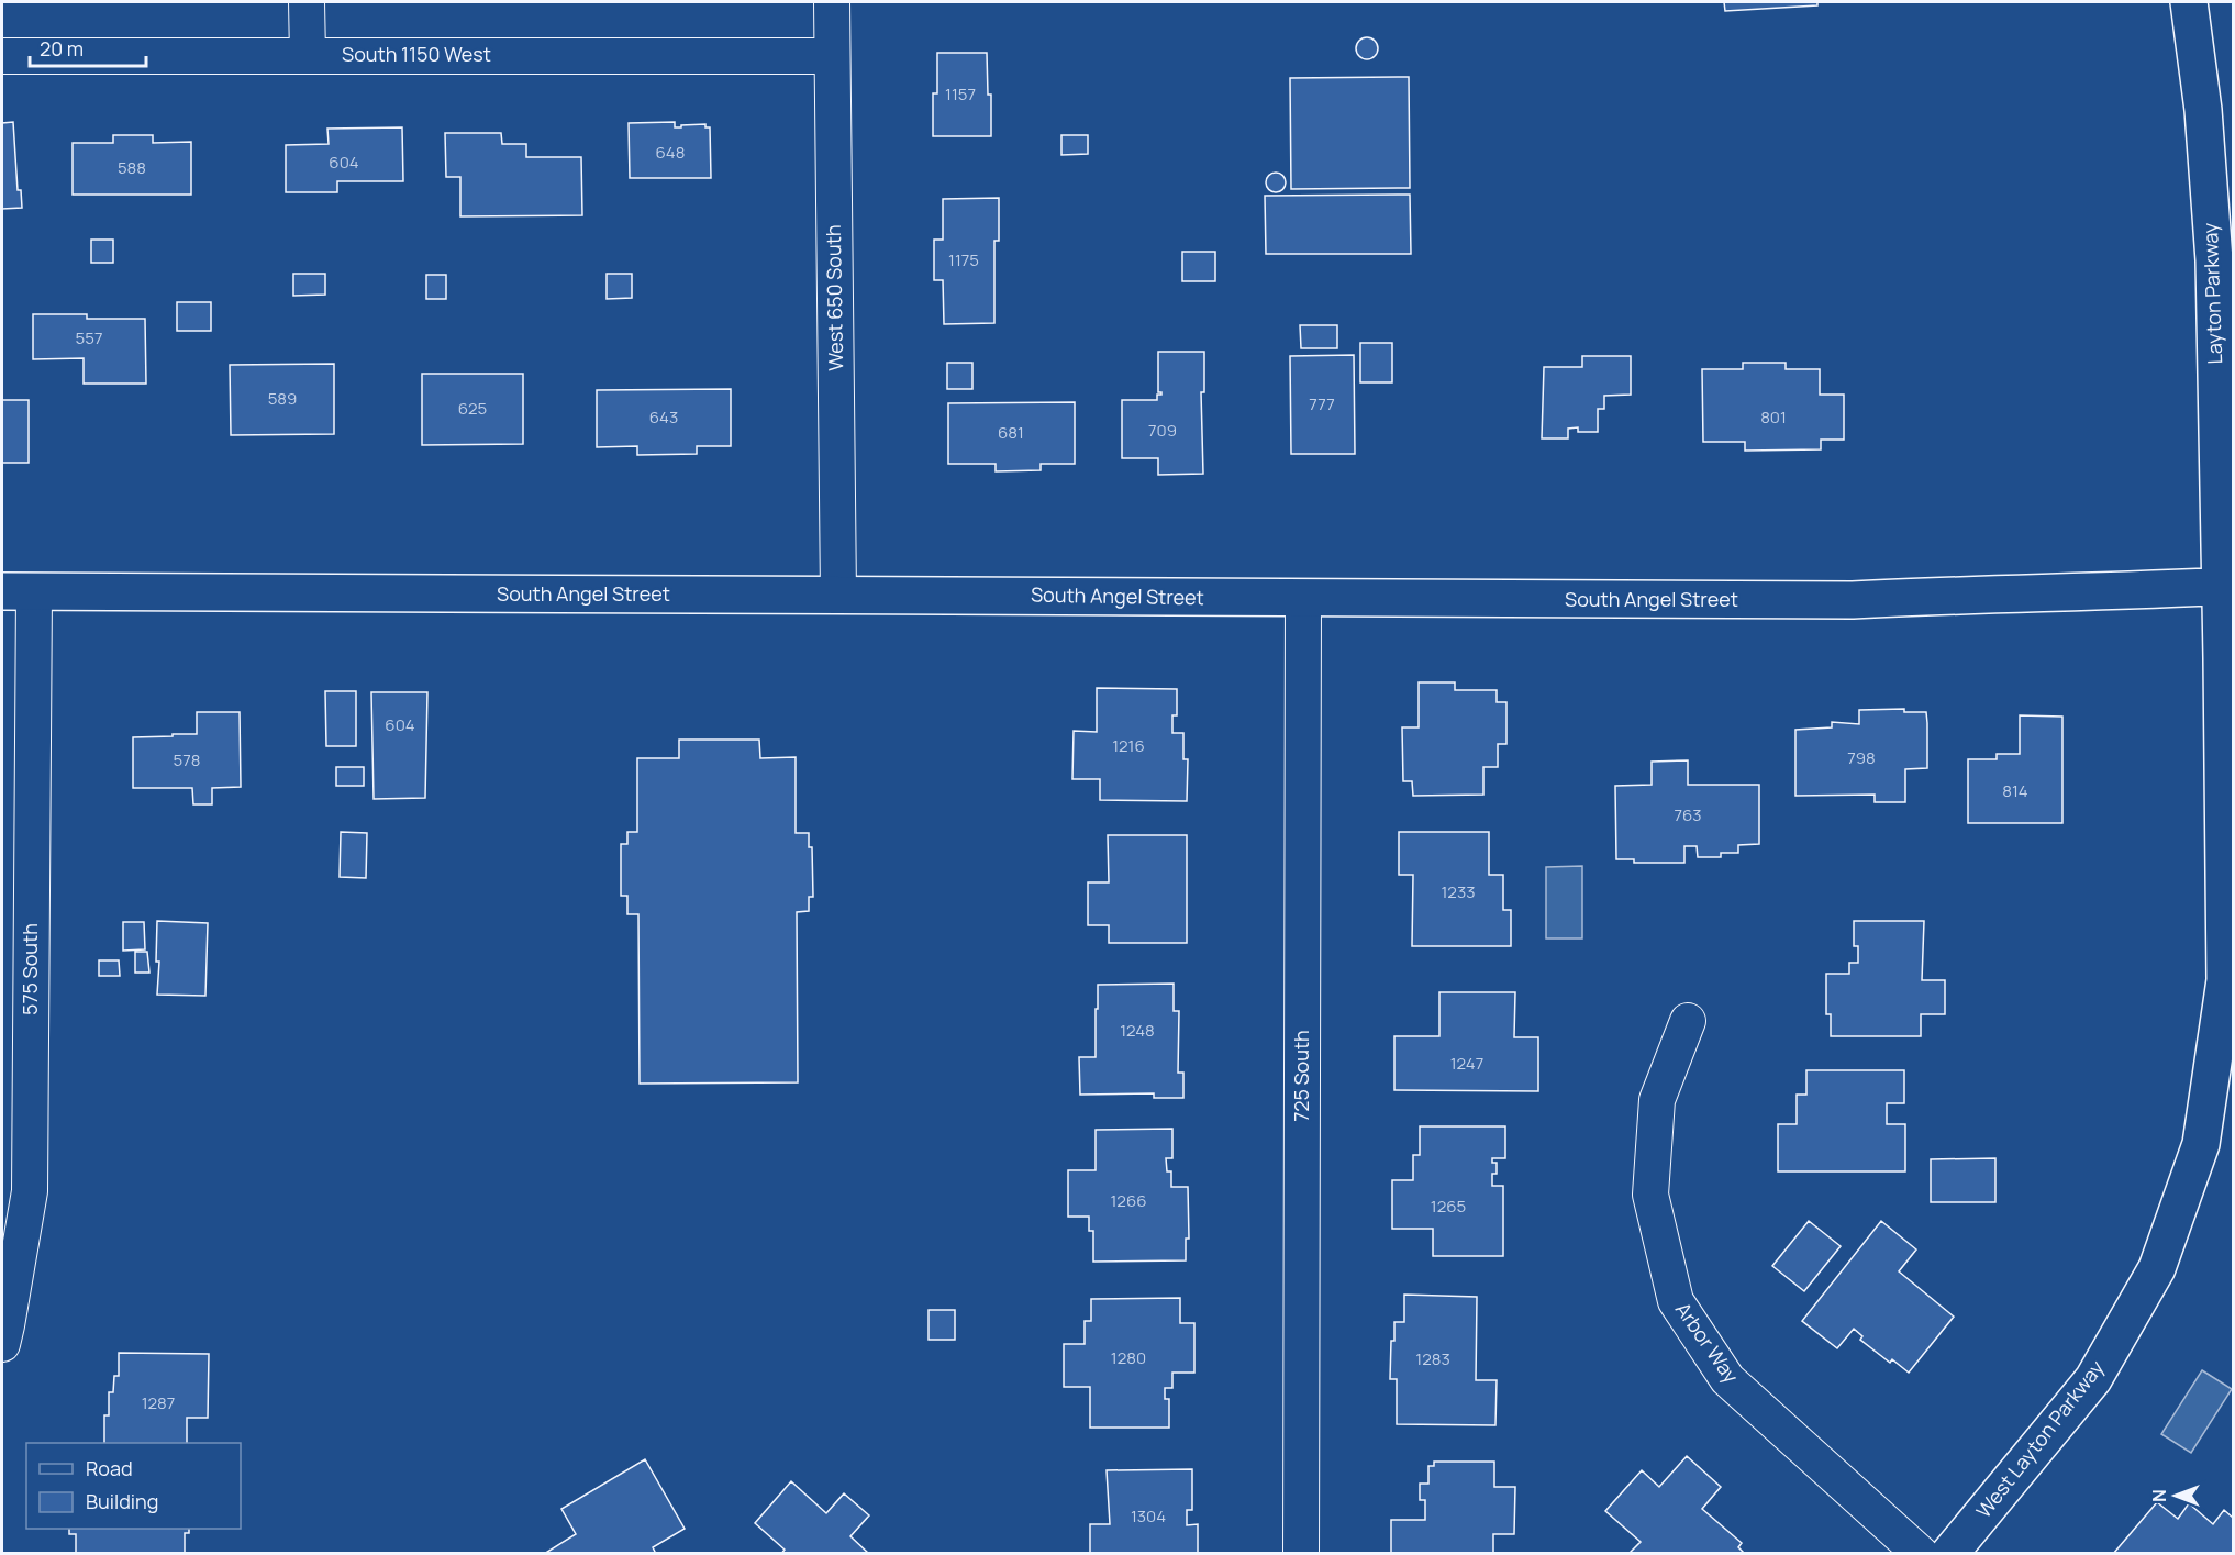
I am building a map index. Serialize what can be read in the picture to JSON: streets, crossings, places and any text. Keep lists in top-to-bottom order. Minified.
{"streets":{"main road":["Layton Parkway","South Angel Street","West Layton Parkway"],"street":["South 1150 West","West 650 South","575 South","725 South","Arbor Way"]},"crossings":[["South 1150 West","West 650 South"],["Layton Parkway","South Angel Street"],["Layton Parkway","West Layton Parkway"],["West 650 South","South Angel Street"],["South Angel Street","575 South"],["South Angel Street","725 South"],["South Angel Street","West Layton Parkway"]],"house_numbers":["1157","648","604","588","1175","557","589","777","625","643","801","709","681","604","1216","798","578","814","763","1233","1248","1247","1266","1265","1280","1283","1287","1304"],"legend":["Road","Building"],"scale_bar":"20 m","north":"left"}
